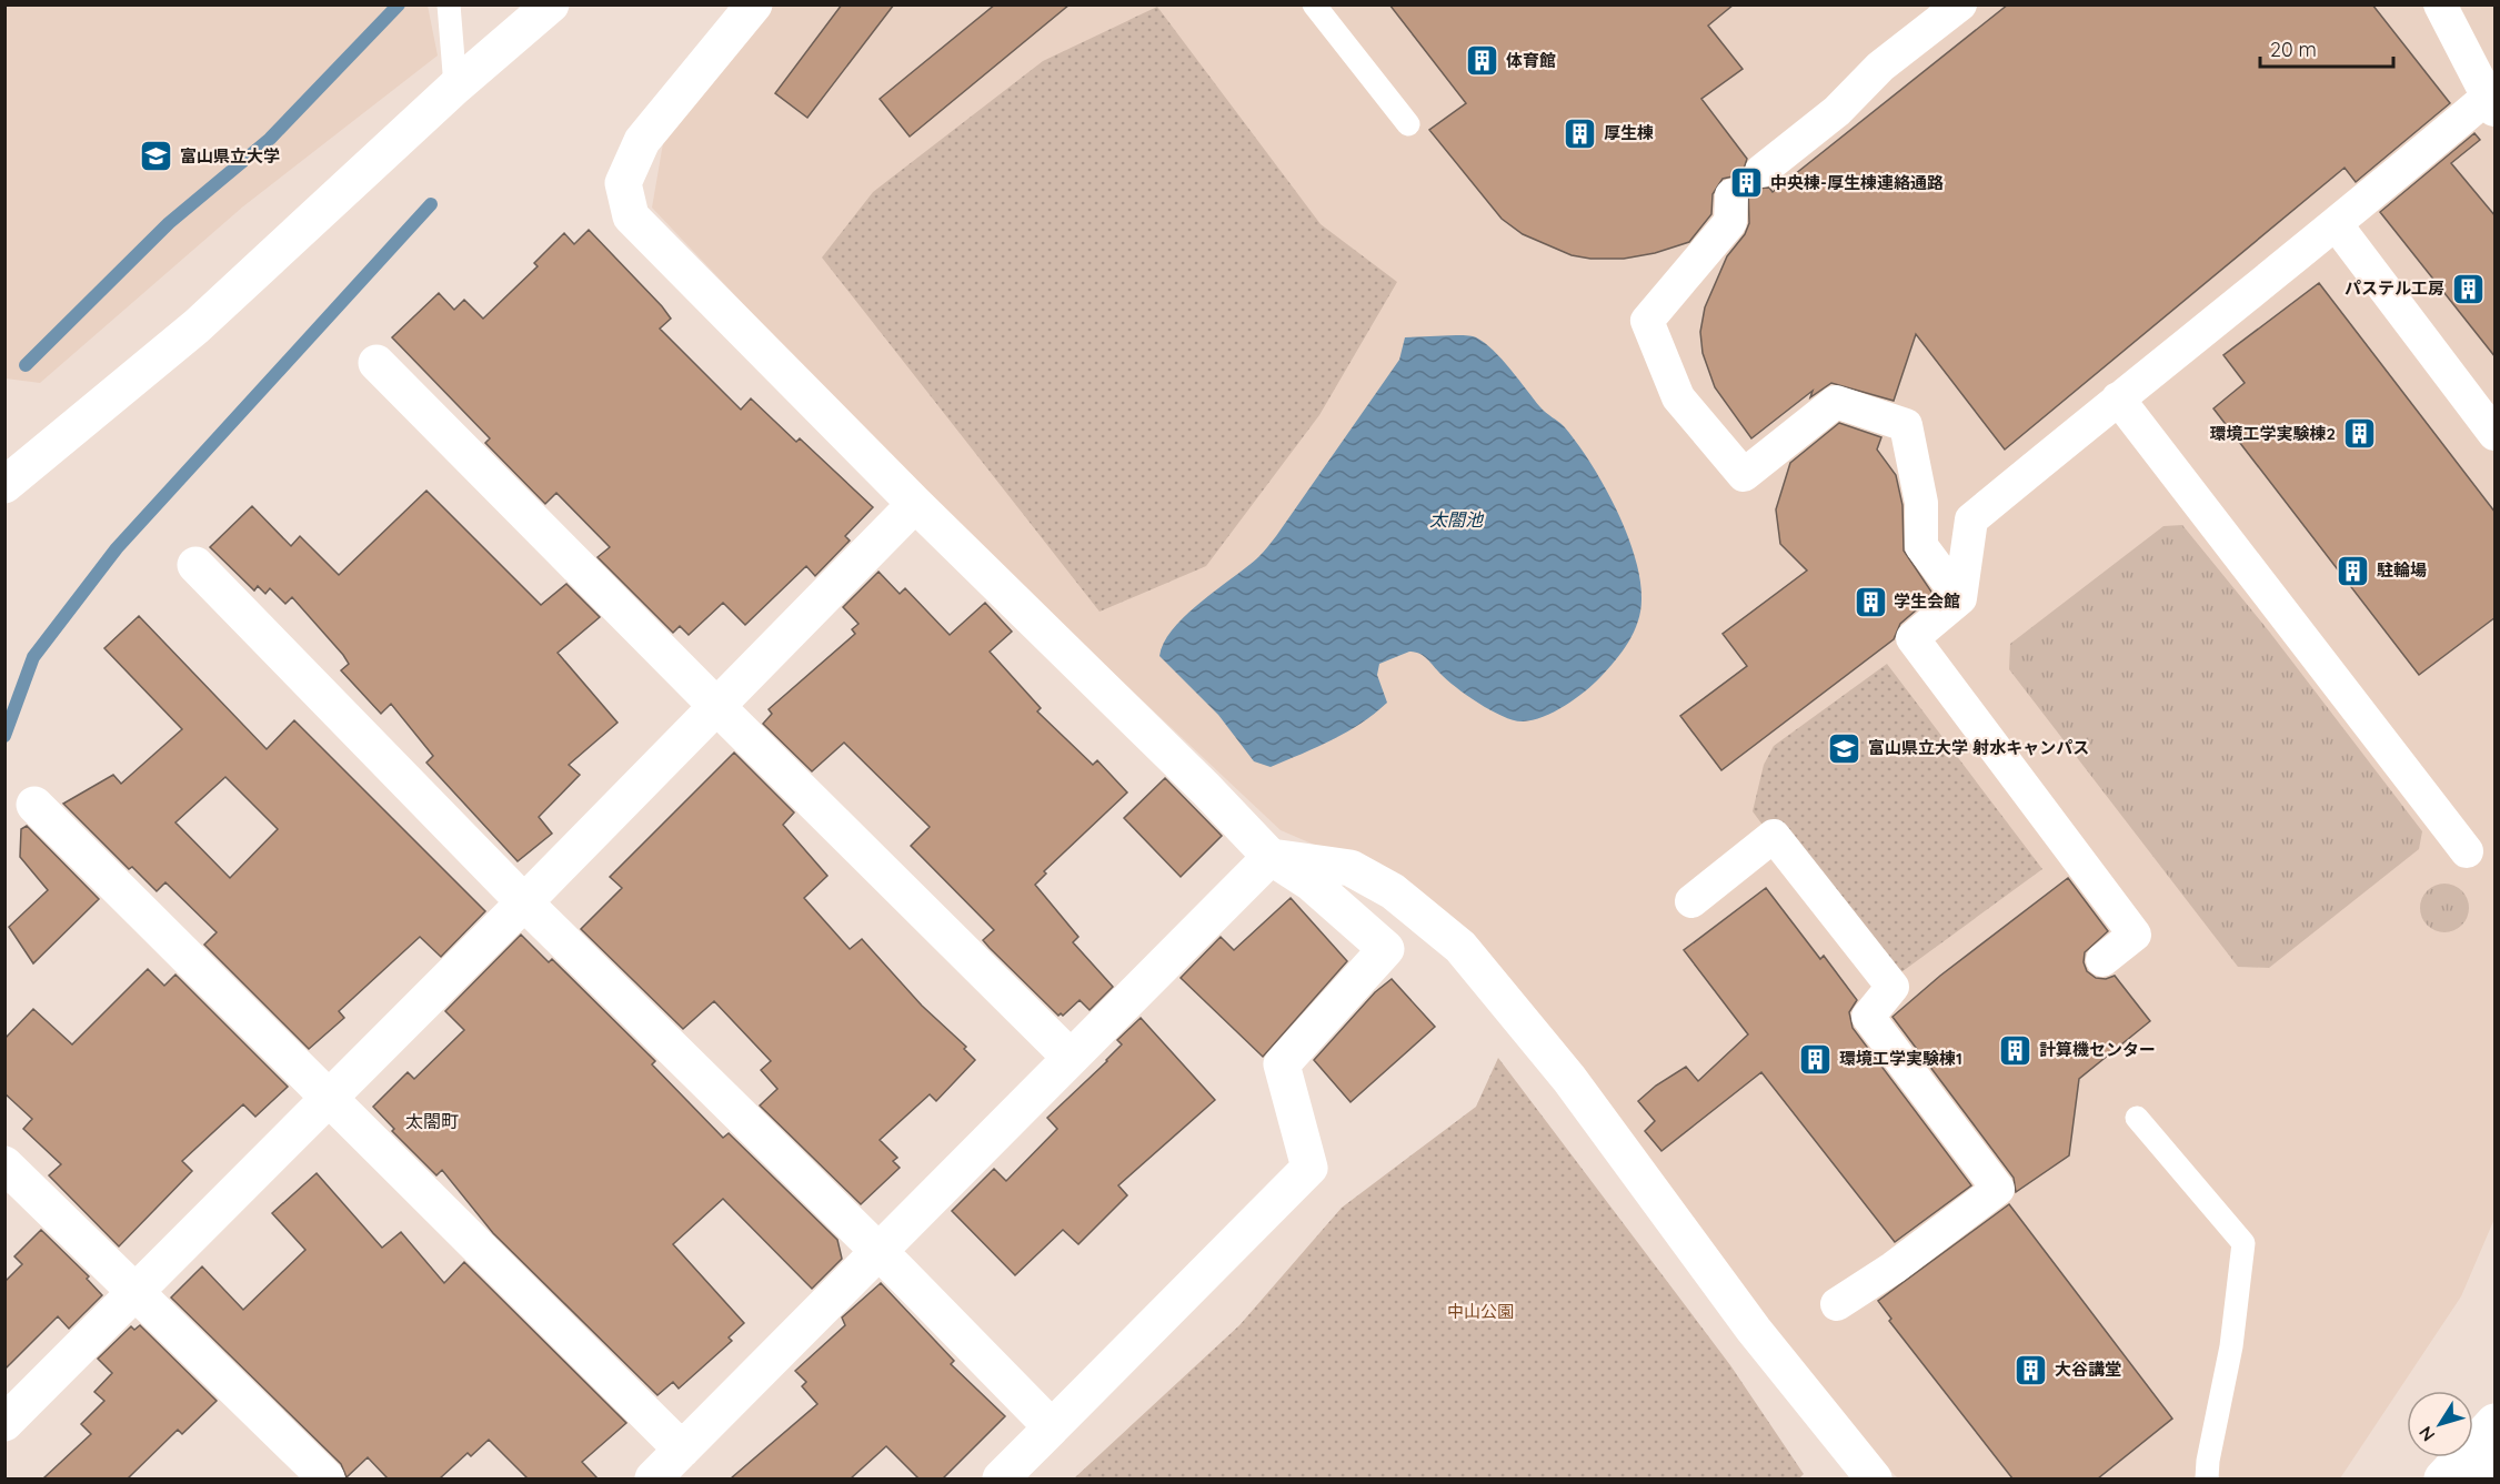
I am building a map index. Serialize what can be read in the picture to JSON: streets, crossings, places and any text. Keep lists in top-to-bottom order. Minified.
{"districts":["太閤町"],"water":["太閤池"],"parks":["中山公園"],"places":{"building":["体育館","厚生棟","中央棟-厚生棟連絡通路","パステル工房","環境工学実験棟2","駐輪場","学生会館","計算機センター","環境工学実験棟1","大谷講堂"],"school or university":["富山県立大学","富山県立大学 射水キャンパス"]},"scale_bar":"20 m","north":"bottom left"}
